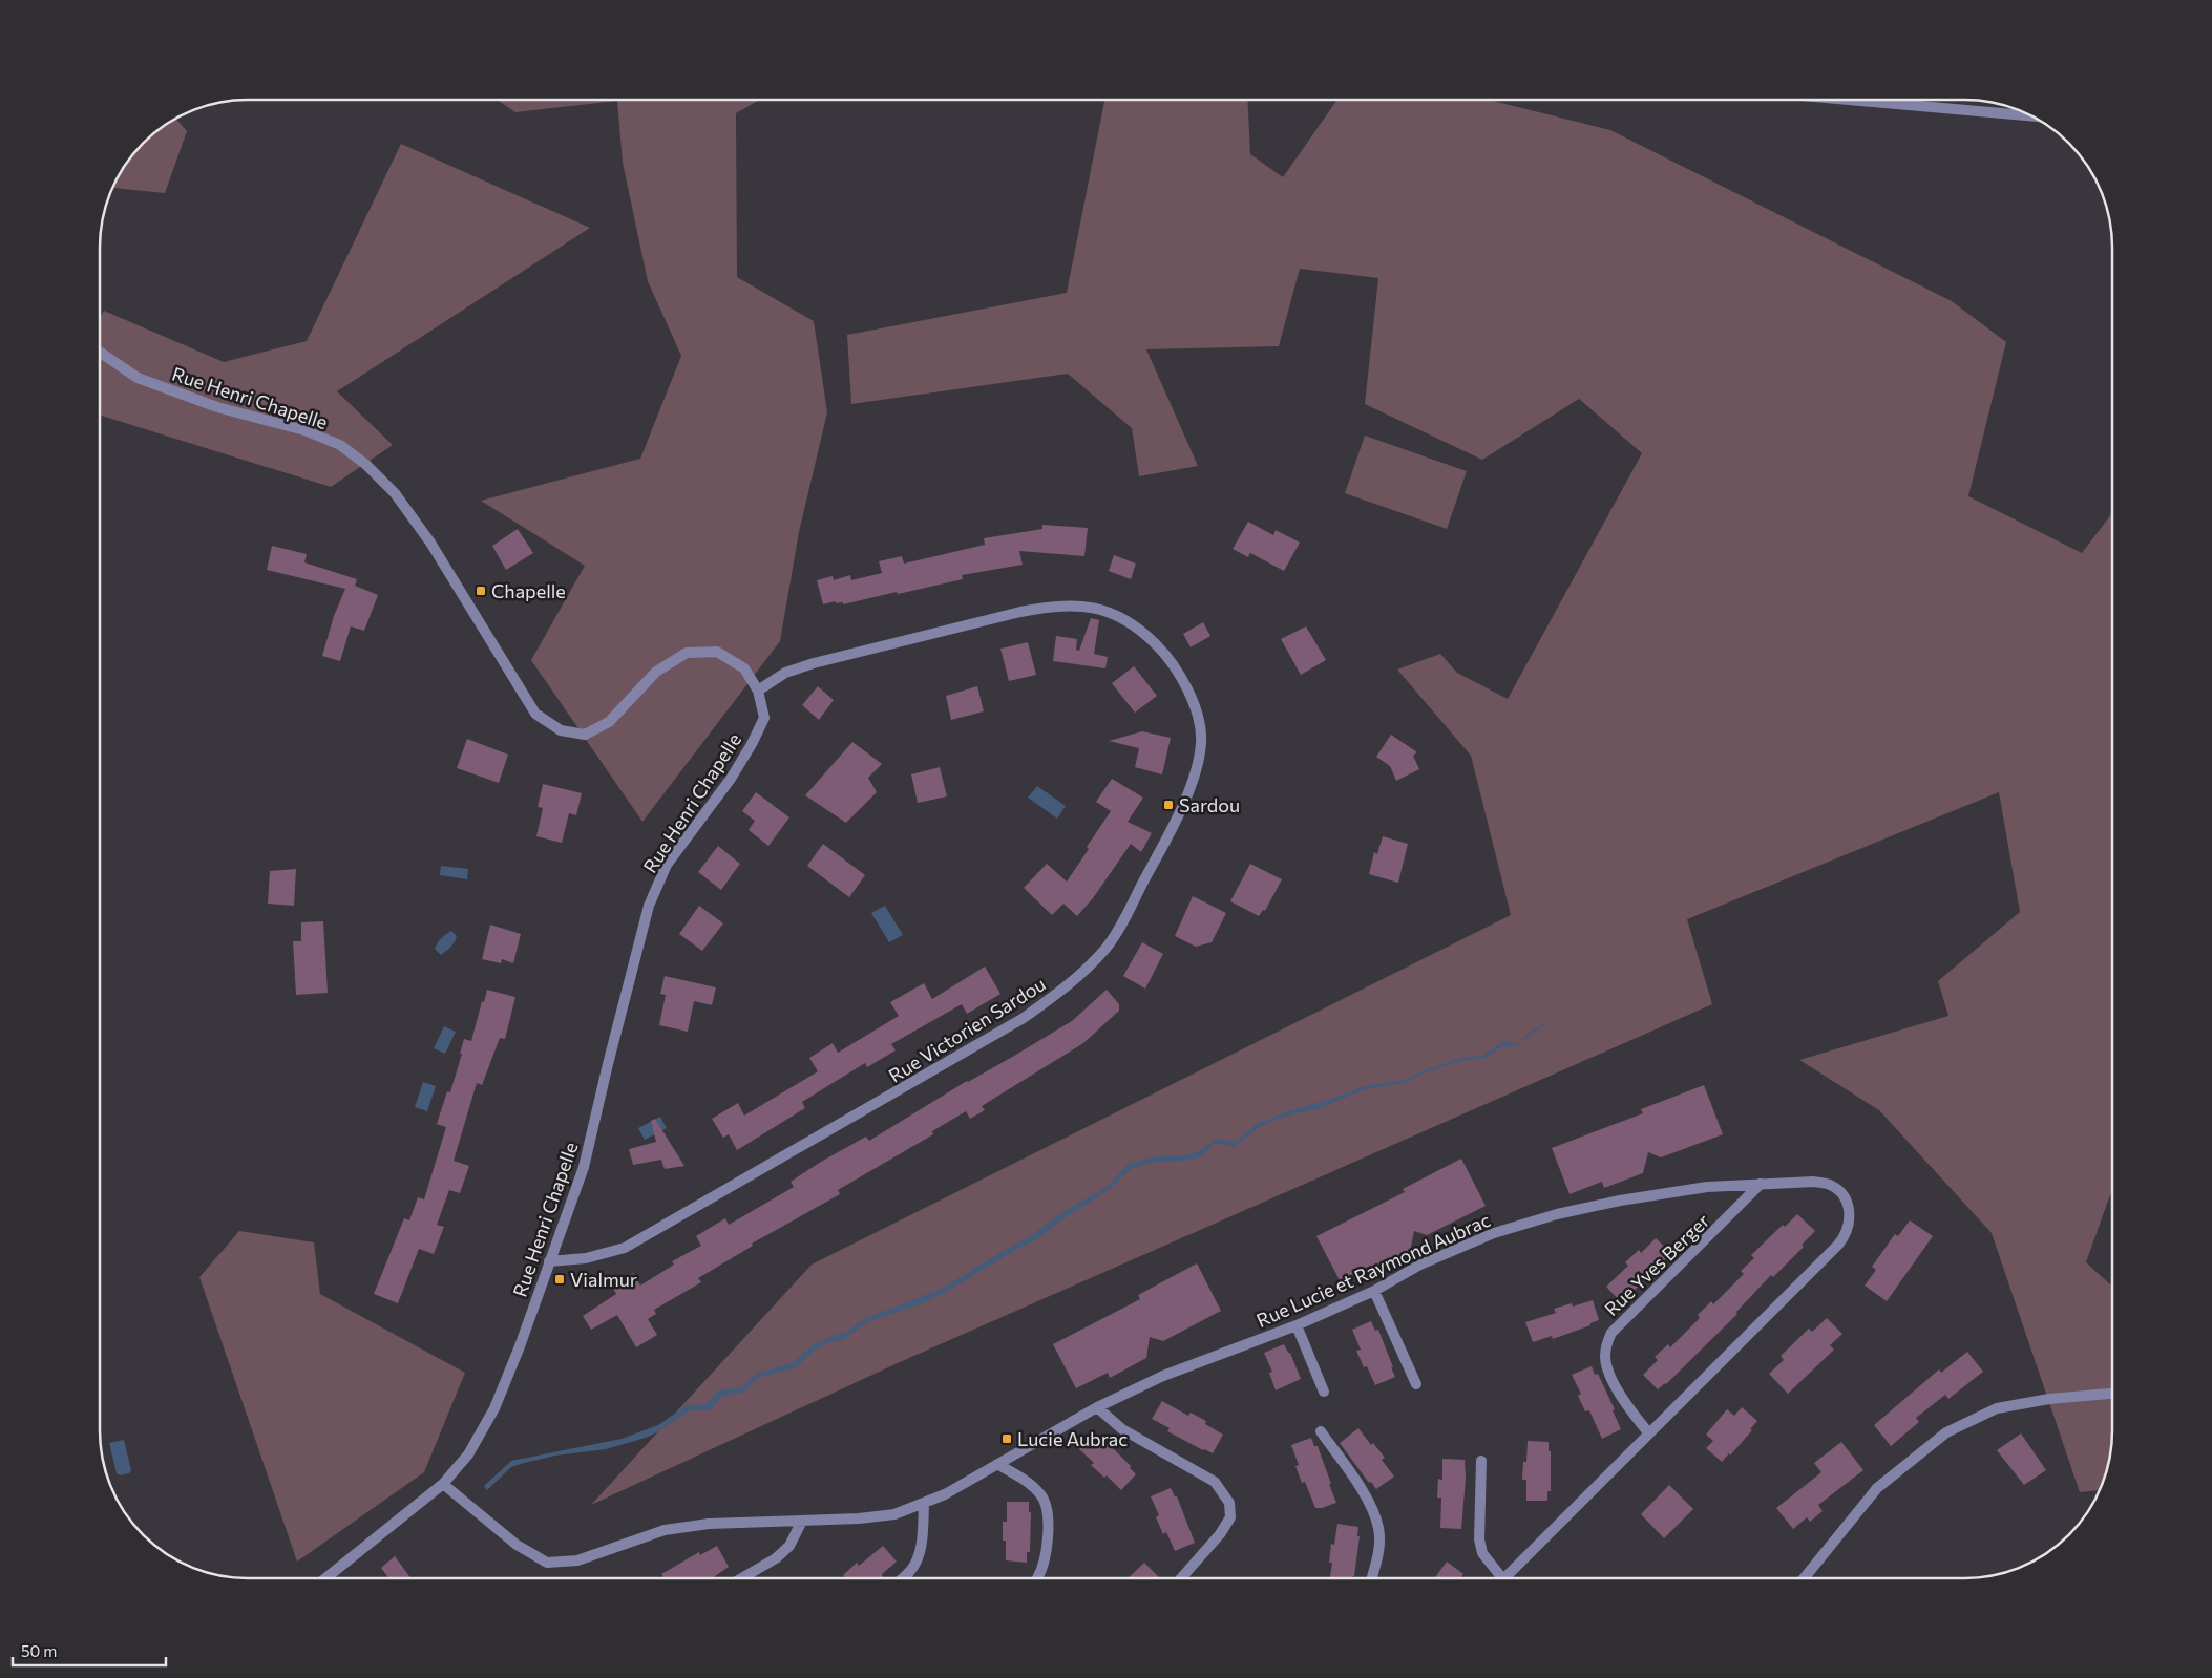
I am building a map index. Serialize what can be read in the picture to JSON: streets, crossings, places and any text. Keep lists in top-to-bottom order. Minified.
{"streets":{"street":["Rue Henri Chapelle","Rue Victorien Sardou","Rue Yves Berger","Rue Lucie et Raymond Aubrac"]},"crossings":[["Rue Henri Chapelle","Rue Victorien Sardou"],["Rue Henri Chapelle","Rue Lucie et Raymond Aubrac"],["Rue Yves Berger","Rue Lucie et Raymond Aubrac"]],"places":{"transit":["Chapelle","Sardou","Vialmur","Lucie Aubrac"]},"scale_bar":"50 m"}
